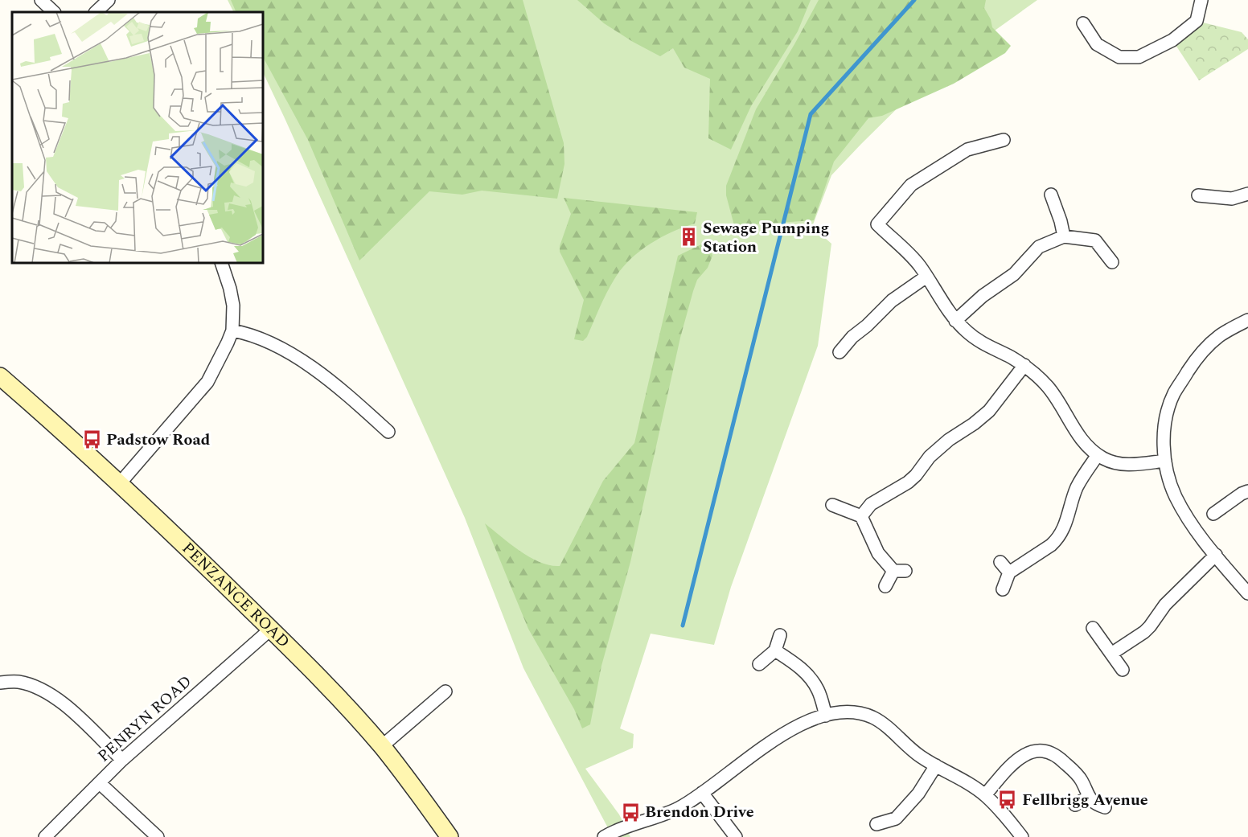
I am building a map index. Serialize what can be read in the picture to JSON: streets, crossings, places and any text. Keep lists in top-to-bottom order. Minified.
{"streets":{"street":["PENZANCE ROAD","PENRYN ROAD"]},"crossings":[["PENZANCE ROAD","PENRYN ROAD"]],"places":{"building":["Sewage Pumping Station"],"bus stop":["Padstow Road","Fellbrigg Avenue","Brendon Drive"]}}
